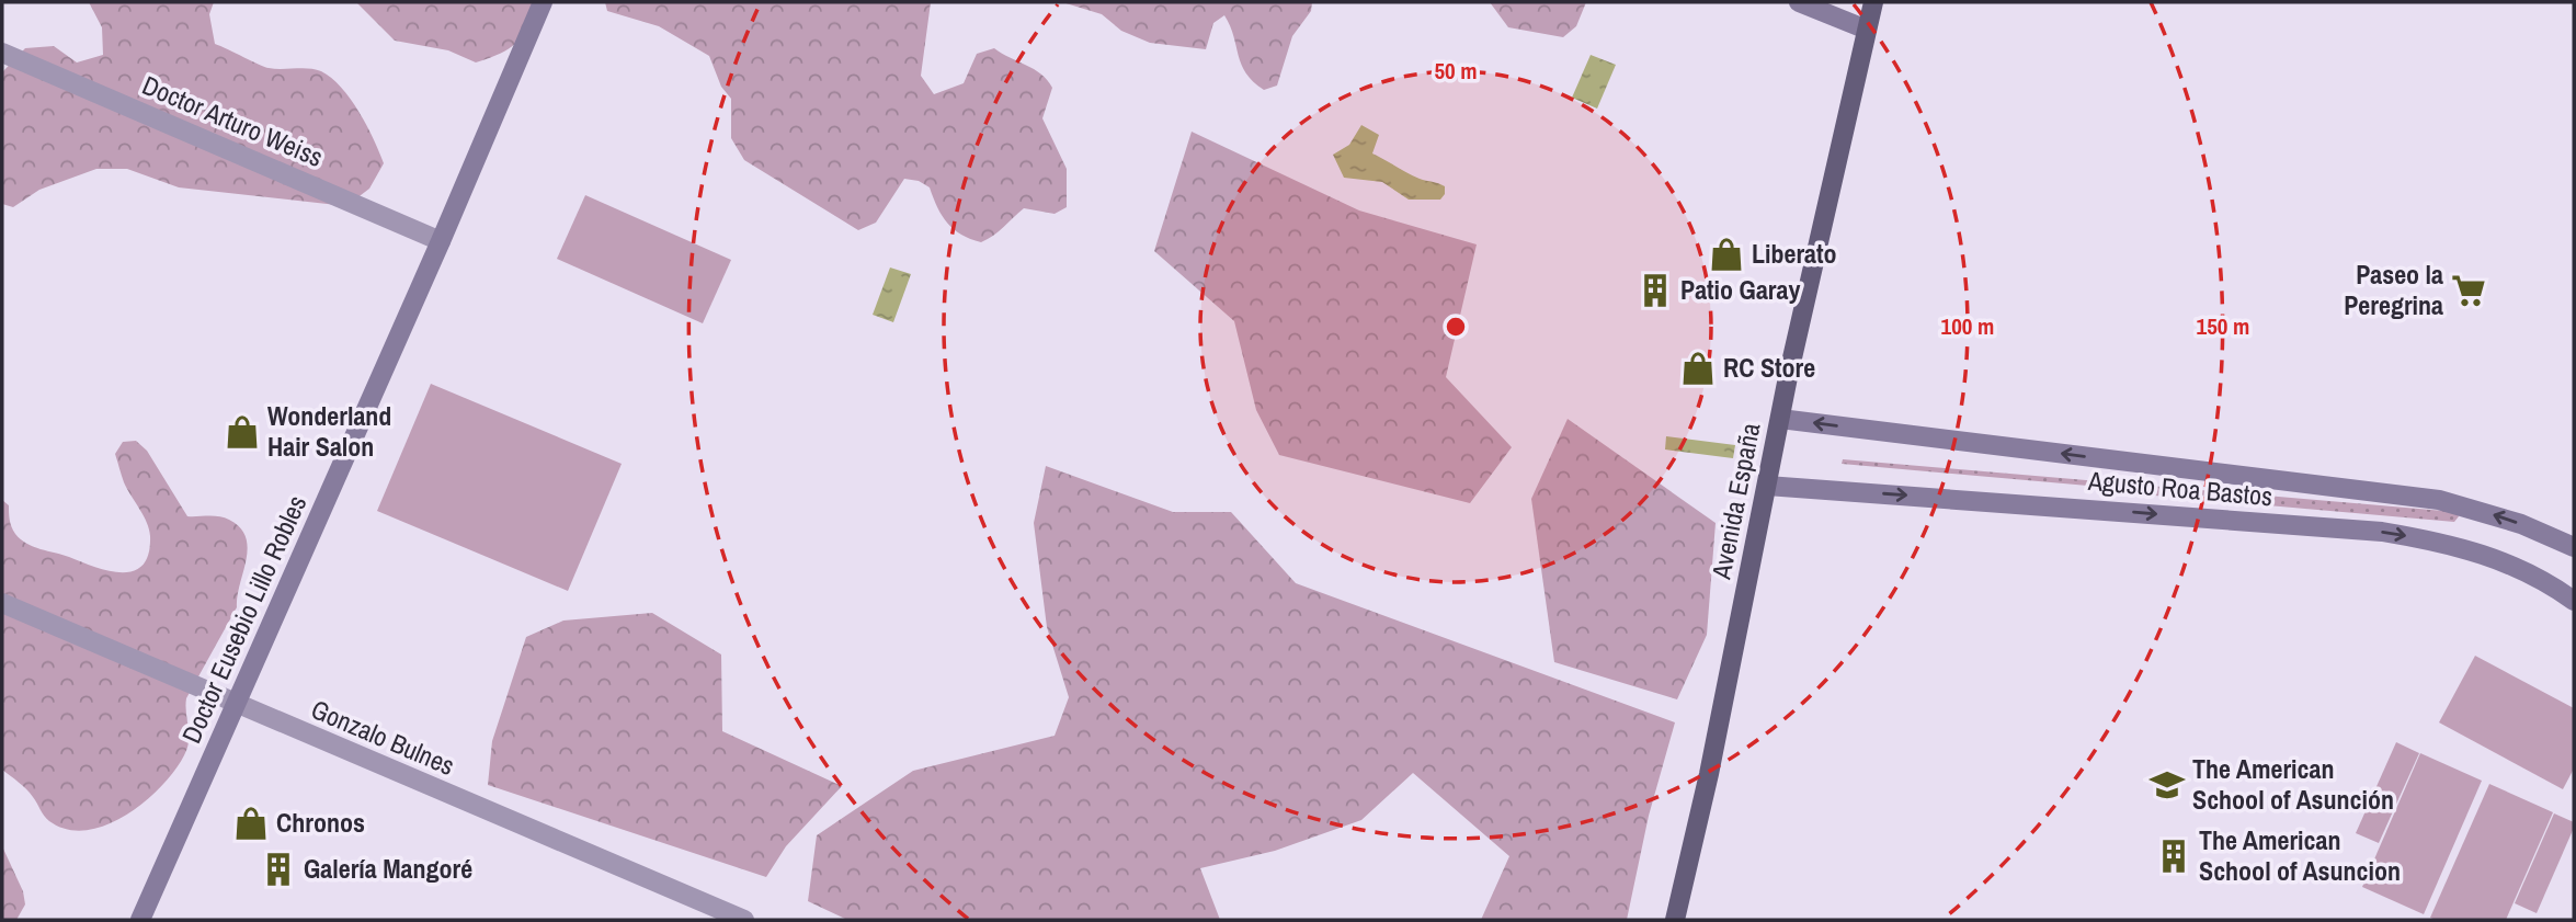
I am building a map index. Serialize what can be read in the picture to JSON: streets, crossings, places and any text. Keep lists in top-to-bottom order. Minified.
{"streets":{"main road":["Avenida España"],"street":["Doctor Arturo Weiss","Agusto Roa Bastos","Doctor Eusebio Lillo Robles","Gonzalo Bulnes"]},"crossings":[["Doctor Arturo Weiss","Doctor Eusebio Lillo Robles"],["Agusto Roa Bastos","Avenida España"],["Doctor Eusebio Lillo Robles","Gonzalo Bulnes"]],"places":{"shop":["Liberato","RC Store","Wonderland Hair Salon","Chronos"],"building":["Patio Garay","The American School of Asuncion","Galería Mangoré"],"supermarket":["Paseo la Peregrina"],"school or university":["The American School of Asunción"]},"rings":["50 m","100 m","150 m"]}
